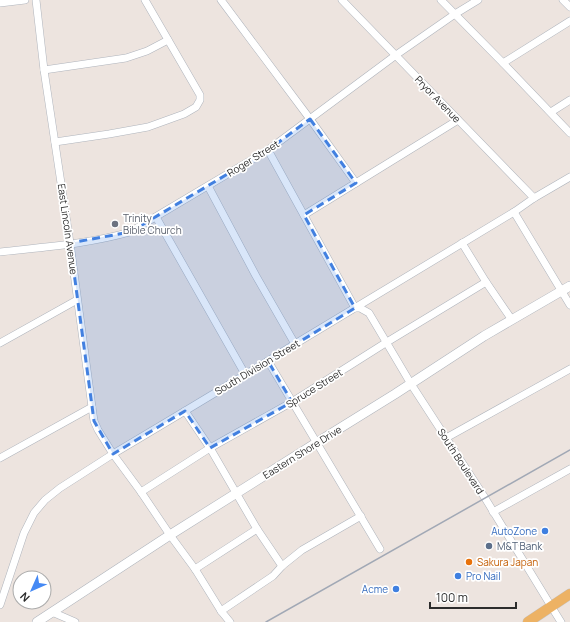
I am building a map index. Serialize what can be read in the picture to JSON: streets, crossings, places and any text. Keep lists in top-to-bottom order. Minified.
{"streets":{"street":["Pryor Avenue","Roger Street","East Lincoln Avenue","South Division Street","Spruce Street","Eastern Shore Drive","South Boulevard"]},"crossings":[["Pryor Avenue","Roger Street"],["Pryor Avenue","South Division Street"],["Roger Street","East Lincoln Avenue"],["East Lincoln Avenue","South Division Street"],["East Lincoln Avenue","Spruce Street"],["East Lincoln Avenue","Eastern Shore Drive"],["South Division Street","South Boulevard"],["Spruce Street","South Boulevard"],["Eastern Shore Drive","South Boulevard"]],"places":["Trinity Bible Church","AutoZone","M&T Bank","Sakura Japan","Pro Nail","Acme"],"scale_bar":"100 m","north":"bottom left"}
